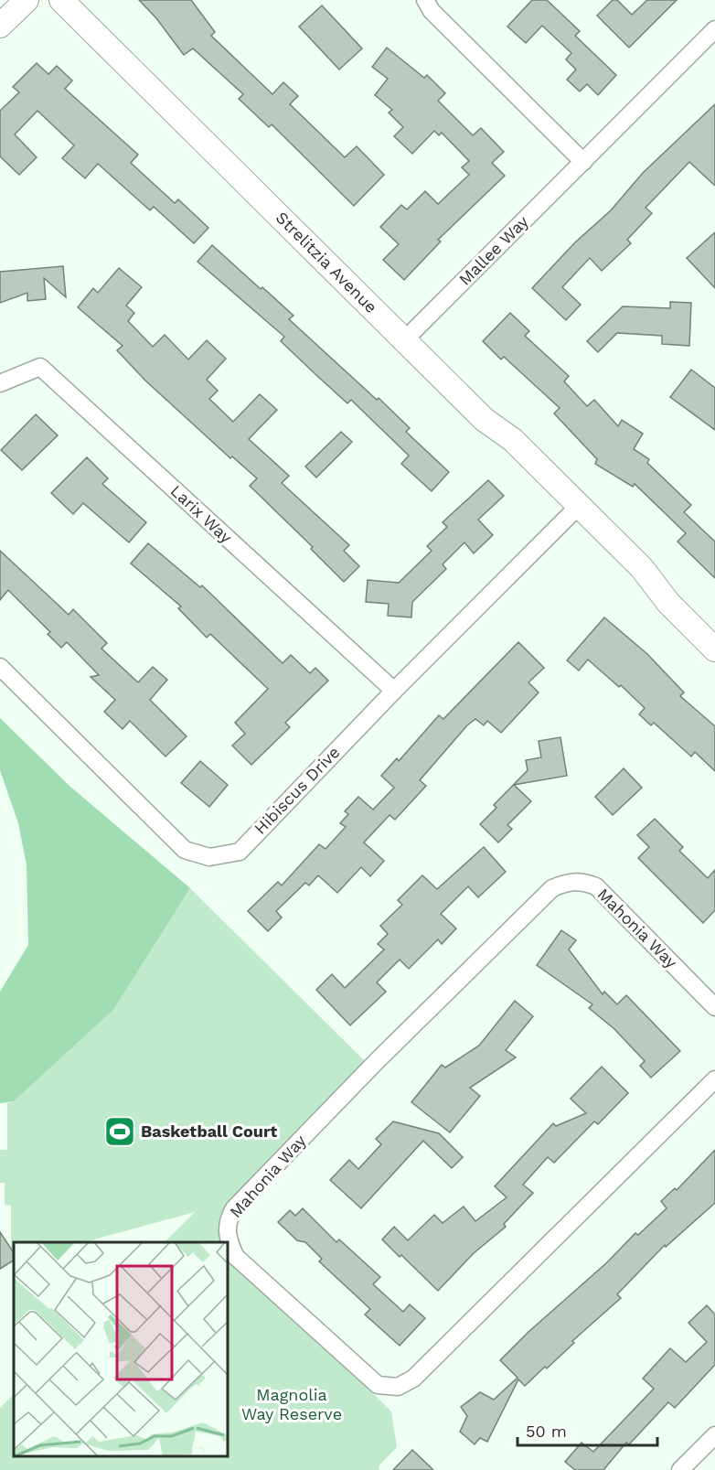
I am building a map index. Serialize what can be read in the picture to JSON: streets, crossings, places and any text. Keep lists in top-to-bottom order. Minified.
{"streets":{"street":["Mallee Way","Strelitzia Avenue","Larix Way","Hibiscus Drive","Mahonia Way"]},"crossings":[["Mallee Way","Strelitzia Avenue"],["Strelitzia Avenue","Hibiscus Drive"],["Larix Way","Hibiscus Drive"]],"parks":["Magnolia Way Reserve"],"places":{"sports":["Basketball Court"]},"scale_bar":"50 m"}
